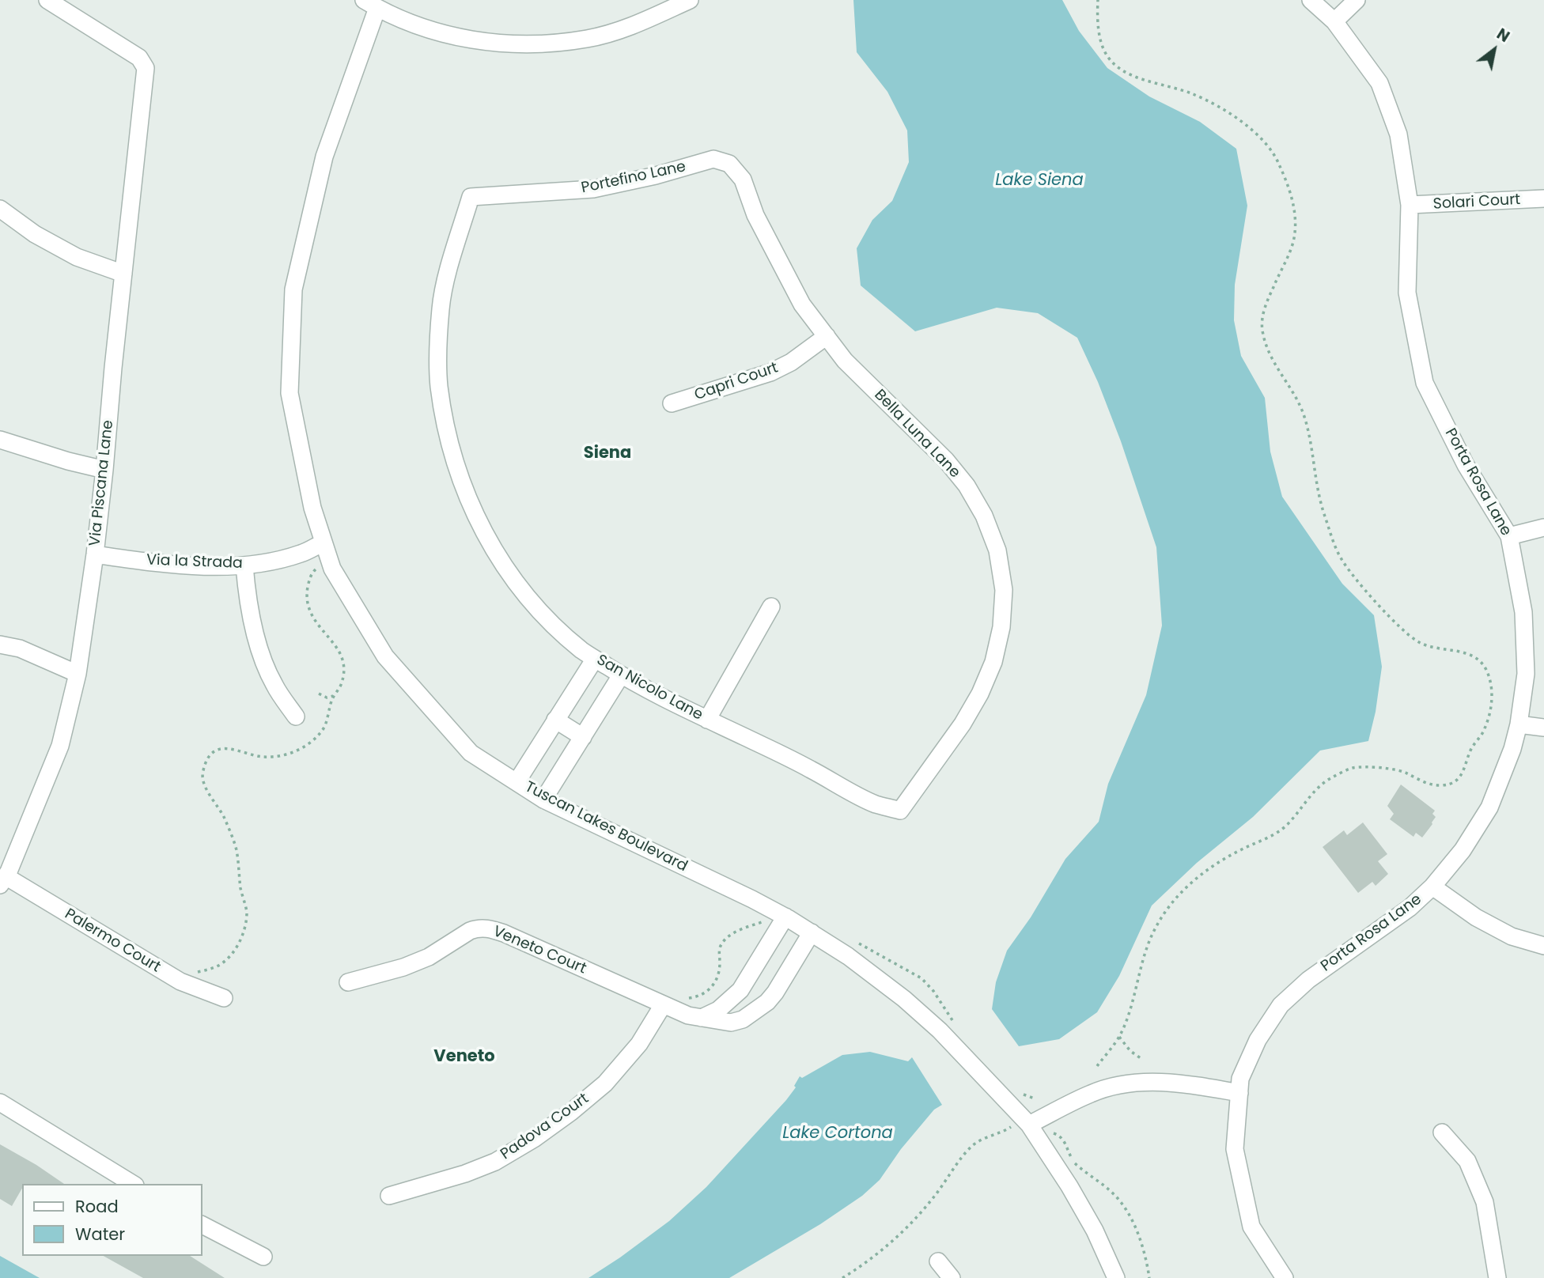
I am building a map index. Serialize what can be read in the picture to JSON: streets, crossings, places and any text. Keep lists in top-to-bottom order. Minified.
{"streets":{"street":["Portefino Lane","Solari Court","Capri Court","Bella Luna Lane","Porta Rosa Lane","Via Piscana Lane","Via la Strada","San Nicolo Lane","Tuscan Lakes Boulevard","Palermo Court","Veneto Court","Padova Court"]},"crossings":[["Portefino Lane","Bella Luna Lane"],["Portefino Lane","San Nicolo Lane"],["Solari Court","Porta Rosa Lane"],["Capri Court","Bella Luna Lane"],["Bella Luna Lane","San Nicolo Lane"],["Via Piscana Lane","Via la Strada"],["Via Piscana Lane","Palermo Court"],["Via la Strada","Tuscan Lakes Boulevard"],["Tuscan Lakes Boulevard","Veneto Court"],["Veneto Court","Padova Court"]],"districts":["Siena","Veneto"],"water":["Lake Siena","Lake Cortona"],"legend":["Road","Water"],"north":"top right"}
